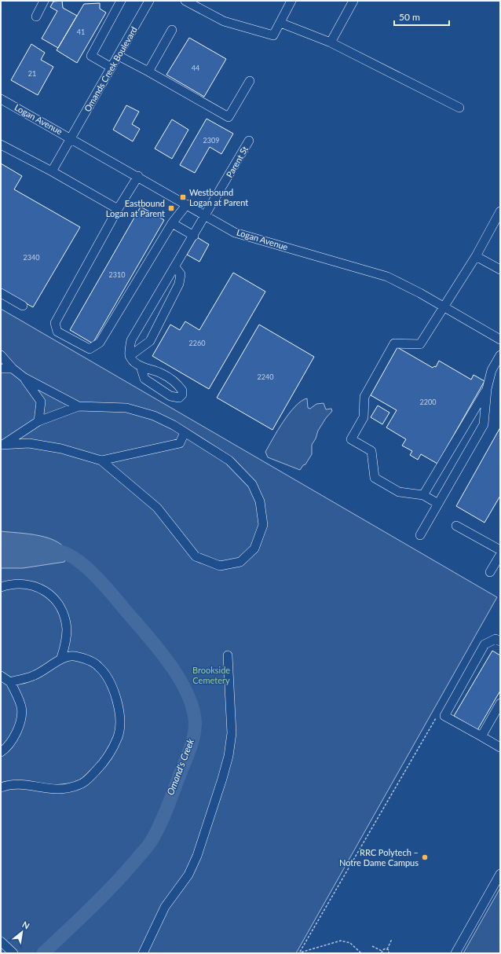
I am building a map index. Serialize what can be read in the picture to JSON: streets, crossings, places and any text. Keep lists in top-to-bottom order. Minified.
{"streets":{"street":["Omands Creek Boulevard","Logan Avenue","Parent St"]},"crossings":[["Omands Creek Boulevard","Logan Avenue"],["Logan Avenue","Parent St"]],"water":["Omand's Creek"],"parks":["Brookside Cemetery"],"places":{"transit":["Westbound Logan at Parent","Eastbound Logan at Parent"],"other":["RRC Polytech – Notre Dame Campus"]},"house_numbers":["41","44","21","2309","2340","2310","2260","2240","2200"],"scale_bar":"50 m","north":"top right"}
